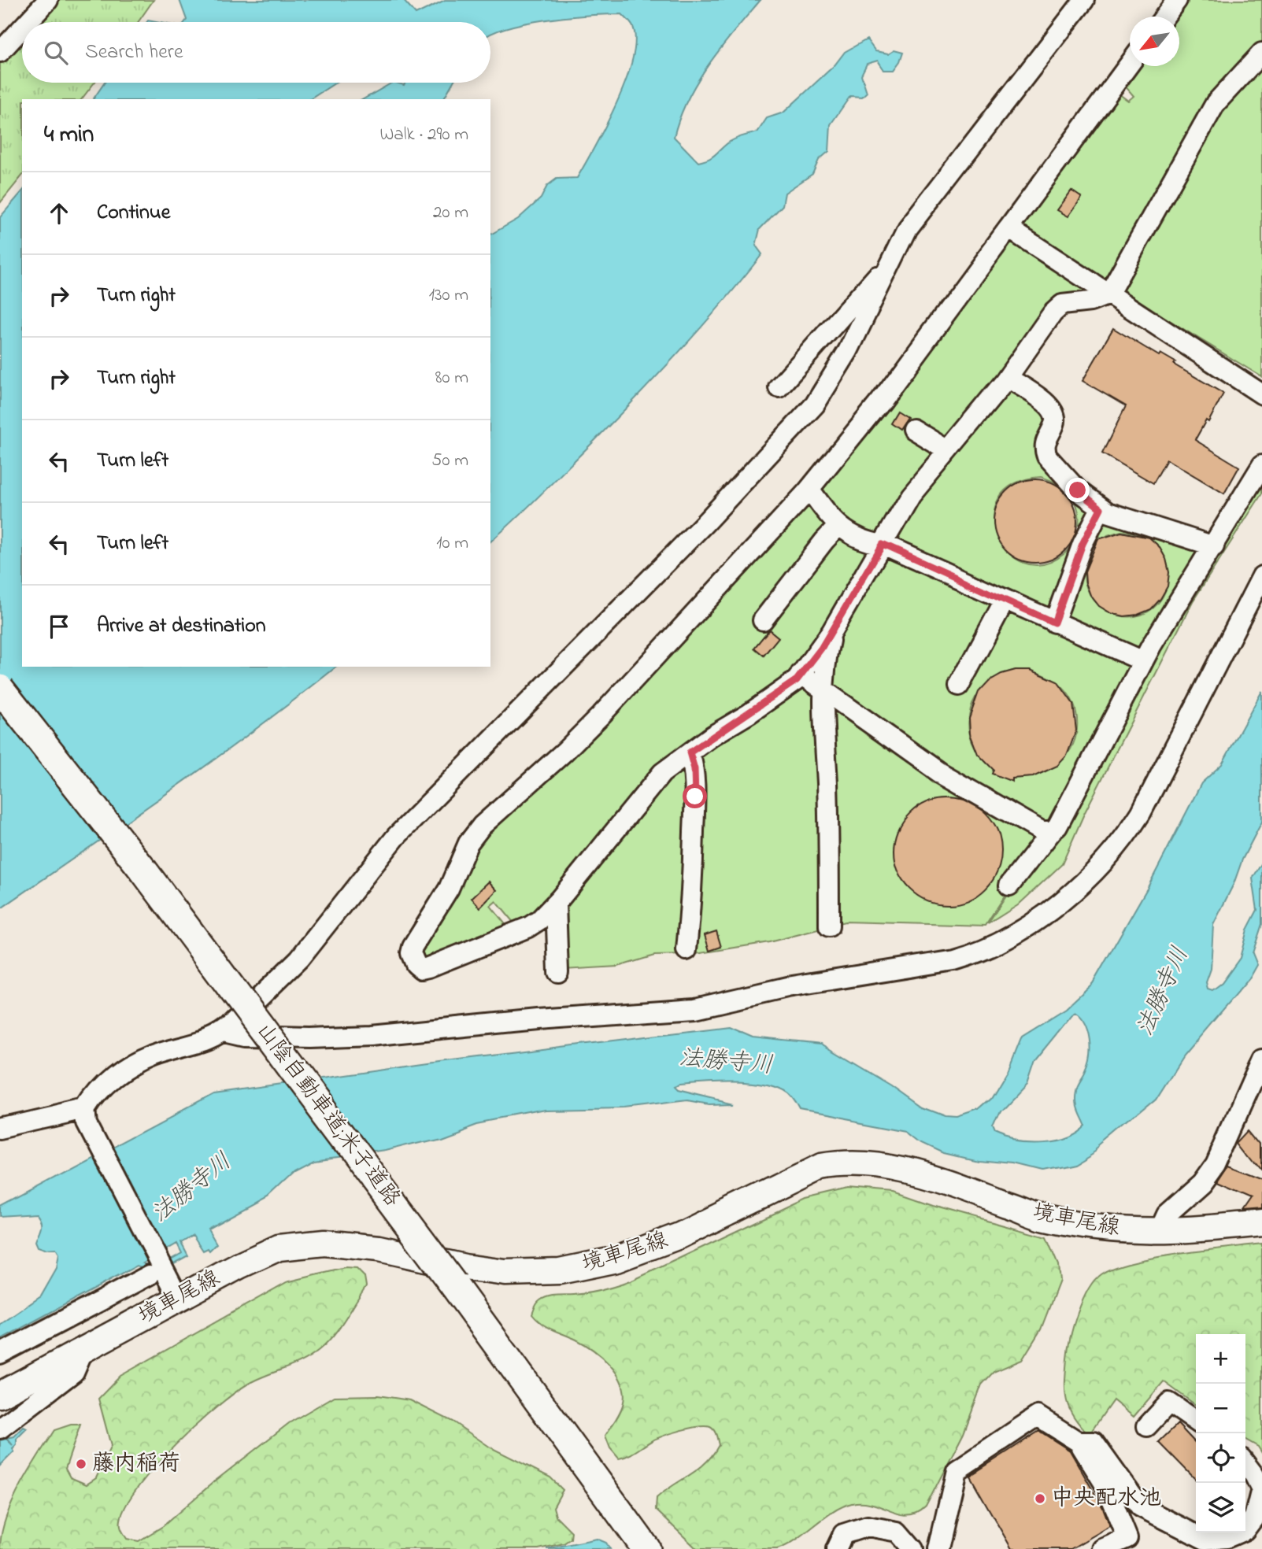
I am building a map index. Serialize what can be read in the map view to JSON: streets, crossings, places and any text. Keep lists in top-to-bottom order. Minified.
{"streets":{"highway":["山陰自動車道;米子道路"],"main road":["境車尾線"]},"water":["法勝寺川"],"places":["藤内稲荷","中央配水池"],"north":"bottom left","page":{"search":"Search here","heading":["4 min","Walk · 290 m"],"list":[["Continue","20 m"],["Turn right","130 m"],["Turn right","80 m"],["Turn left","50 m"],["Turn left","10 m"],"Arrive at destination"],"map_buttons":["+","−"]}}
